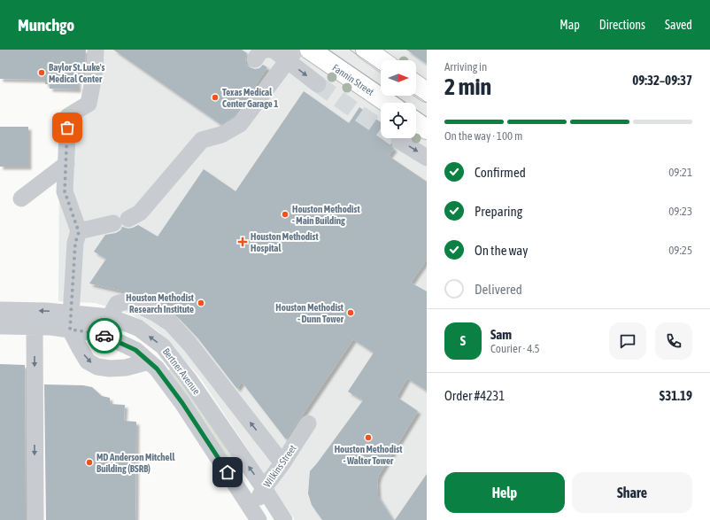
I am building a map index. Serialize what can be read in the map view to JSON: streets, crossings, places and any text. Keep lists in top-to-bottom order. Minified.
{"streets":{"main road":["Fannin Street"],"street":["Bertner Avenue","Wilkins Street"]},"crossings":[["Bertner Avenue","Wilkins Street"]],"places":{"other":["Baylor St. Luke's Medical Center","Texas Medical Center Garage 1","Houston Methodist - Main Building","Houston Methodist Research Institute","Houston Methodist - Dunn Tower","Houston Methodist - Walter Tower","MD Anderson Mitchell Building (BSRB)"],"health":["Houston Methodist Hospital"]},"north":"right","page":{"header":"Munchgo","nav":["Map","Directions","Saved"],"heading":["2 min","Arriving in","09:32–09:37"],"panel":["Sam","Courier · 4.5","Order #4231","$31.19"],"bar":"On the way · 100 m","list":[["Confirmed","09:21"],["Preparing","09:23"],["On the way","09:25"],"Delivered"],"round":"S","buttons":["Help","Share"]}}
